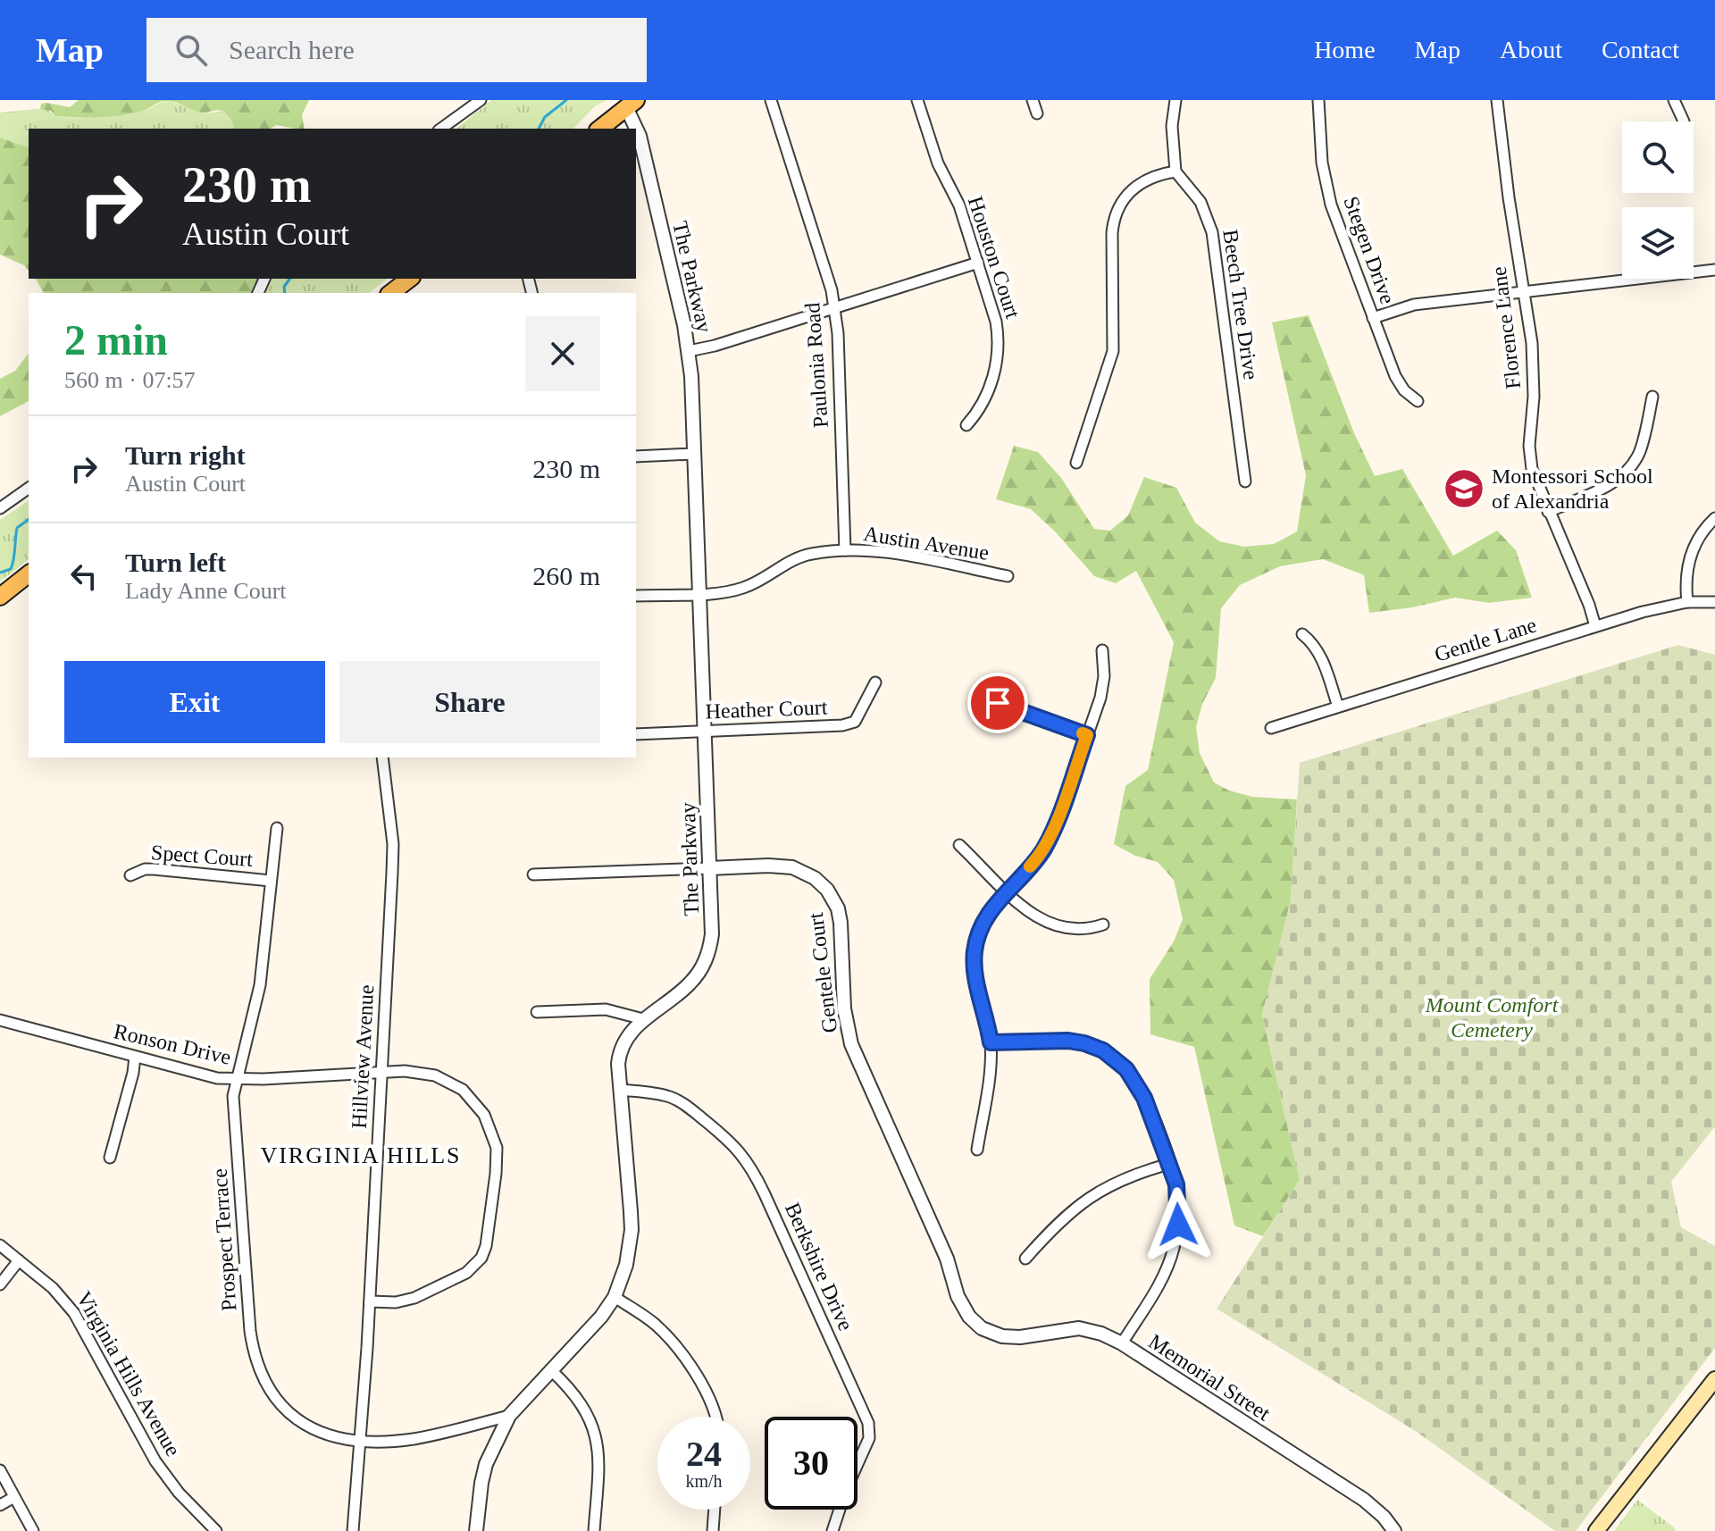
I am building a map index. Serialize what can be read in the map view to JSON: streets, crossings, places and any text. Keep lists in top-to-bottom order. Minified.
{"streets":{"street":["Stegen Drive","Houston Court","The Parkway","Beech Tree Drive","Florence Lane","Paulonia Road","Austin Avenue","Gentle Lane","Heather Court","Spect Court","Gentele Court","Ronson Drive","Hillview Avenue","Prospect Terrace","Berkshire Drive","Virginia Hills Avenue","Memorial Street"]},"crossings":[["The Parkway","Austin Avenue"],["The Parkway","Heather Court"],["The Parkway","Gentele Court"],["The Parkway","Prospect Terrace"],["The Parkway","Berkshire Drive"],["Florence Lane","Gentle Lane"],["Paulonia Road","Austin Avenue"],["Spect Court","Prospect Terrace"],["Gentele Court","Memorial Street"],["Ronson Drive","Hillview Avenue"],["Ronson Drive","Prospect Terrace"],["Hillview Avenue","Prospect Terrace"]],"districts":["VIRGINIA HILLS"],"parks":["Mount Comfort Cemetery"],"places":{"school or university":["Montessori School of Alexandria"]},"page":{"header":"Map","search":"Search here","nav":["Home","Map","About","Contact"],"turn":["230 m","Austin Court"],"heading":["2 min","560 m · 07:57"],"list":[{"name":"Turn right","note":"Austin Court","value":"230 m"},{"name":"Turn left","note":"Lady Anne Court","value":"260 m"}],"buttons":["Exit","Share"],"speed":"24 km/h","limit":"30"}}
